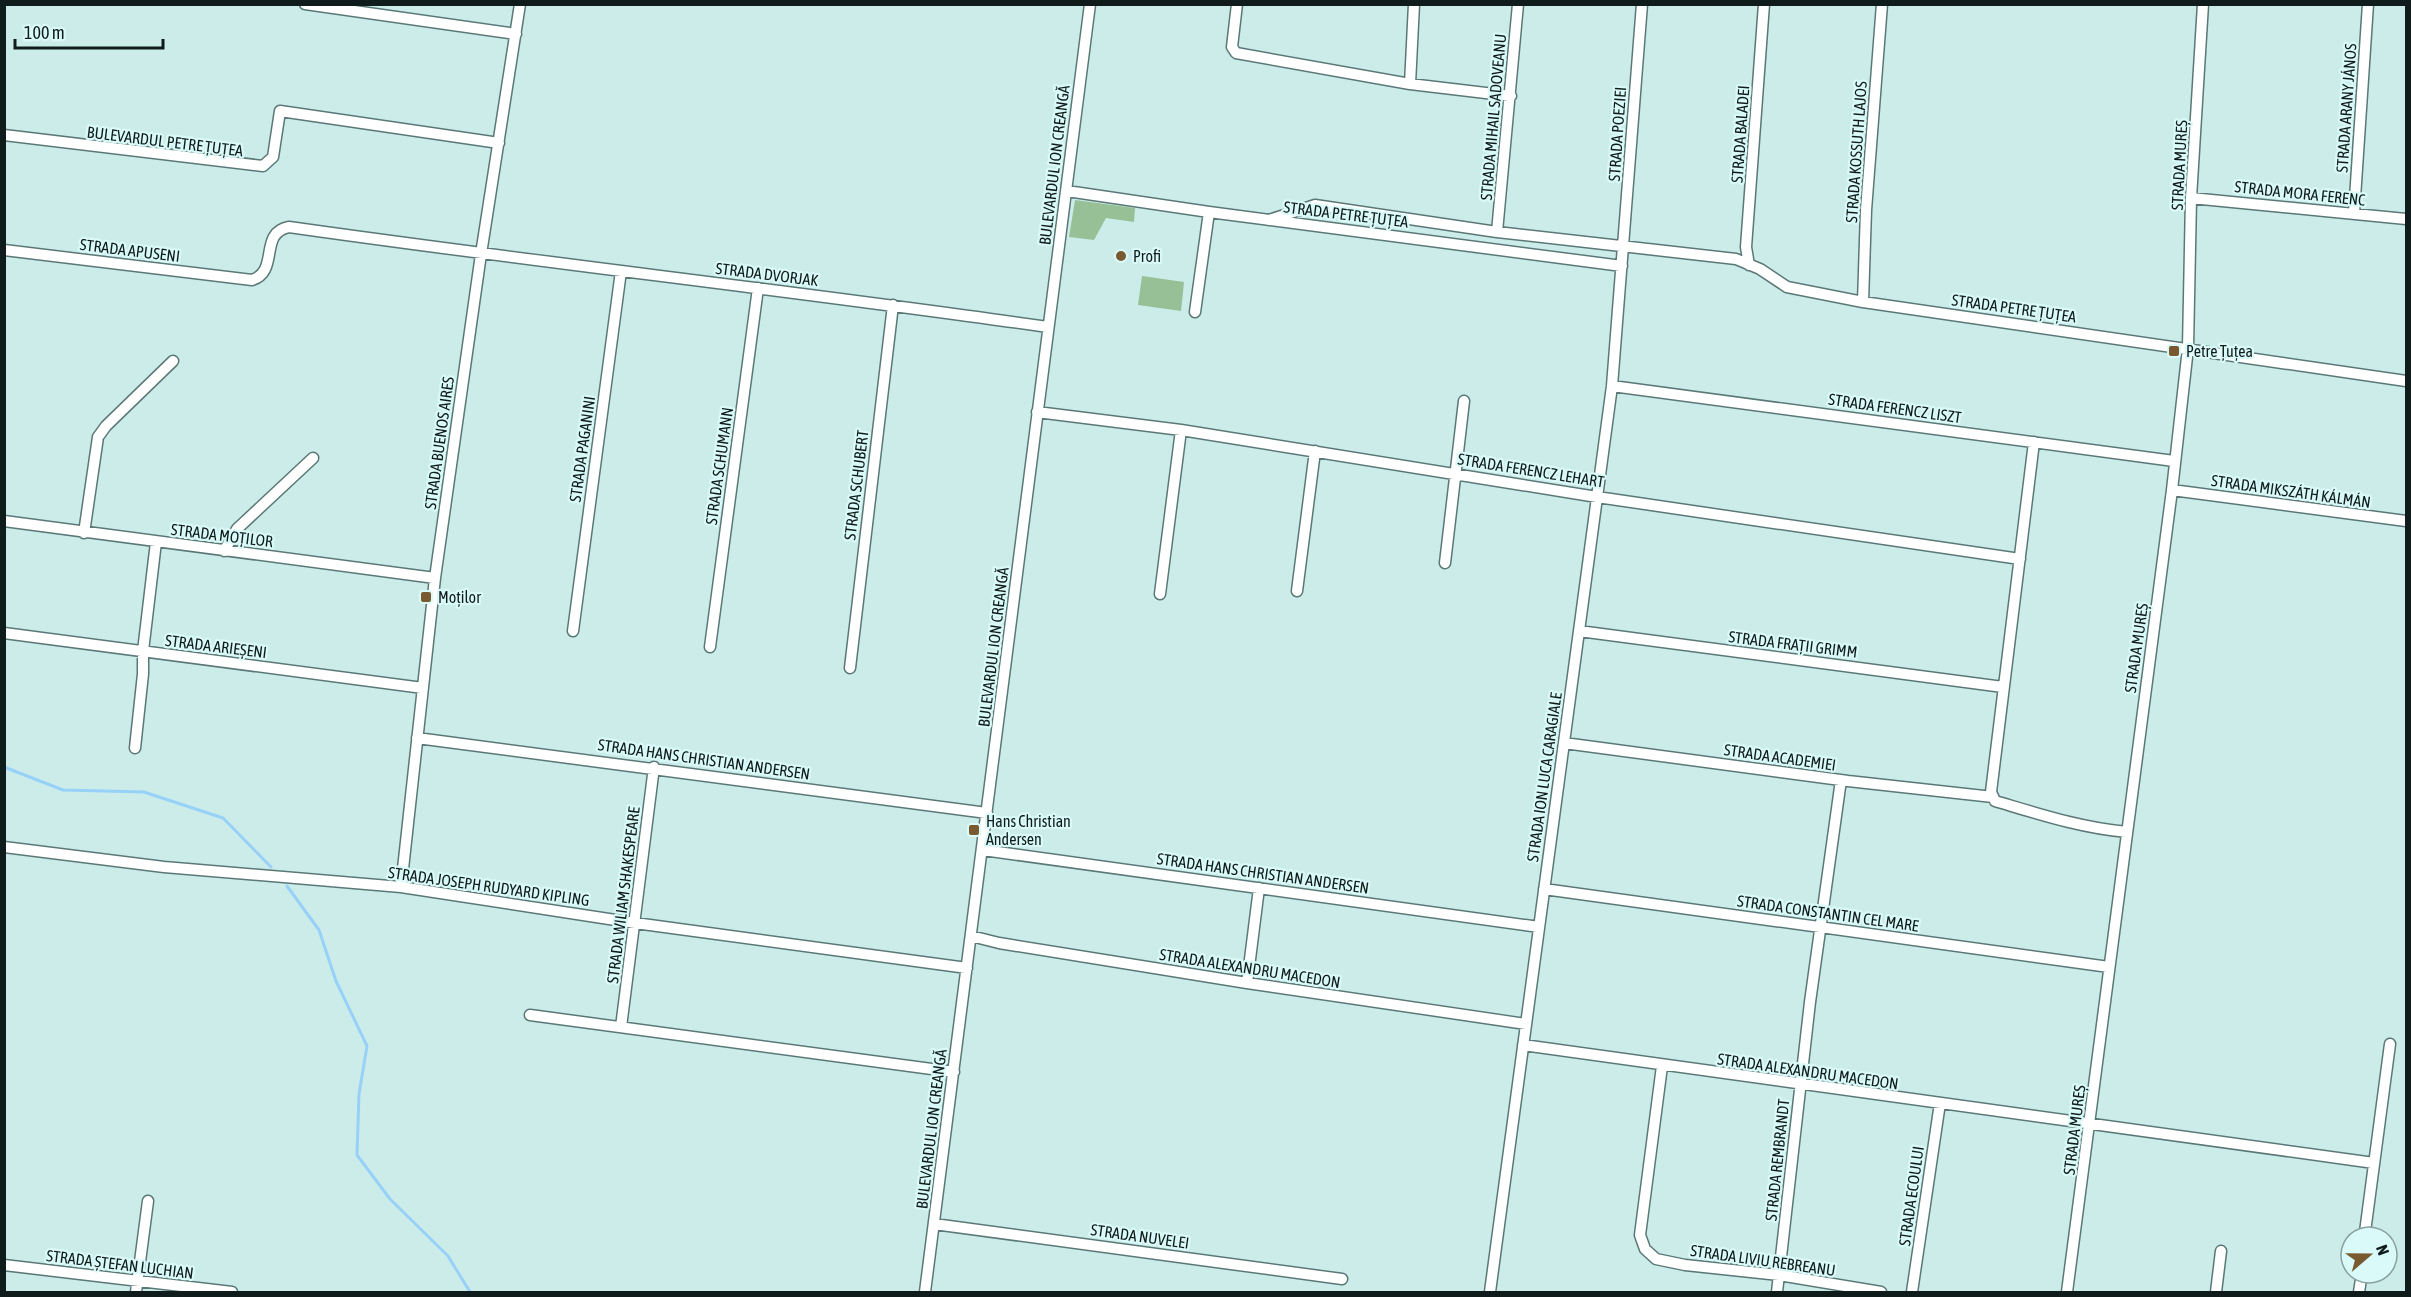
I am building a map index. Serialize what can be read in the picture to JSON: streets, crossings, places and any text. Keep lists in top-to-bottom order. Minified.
{"streets":{"street":["STRADA ARANY JÁNOS","STRADA MIHAIL SADOVEANU","STRADA POEZIEI","STRADA BALADEI","BULEVARDUL PETRE ȚUȚEA","STRADA KOSSUTH LAJOS","BULEVARDUL ION CREANGĂ","STRADA MUREȘ","STRADA MORA FERENC","STRADA PETRE ȚUȚEA","STRADA APUSENI","STRADA DVORJAK","STRADA FERENCZ LISZT","STRADA BUENOS AIRES","STRADA PAGANINI","STRADA SCHUMANN","STRADA FERENCZ LEHART","STRADA SCHUBERT","STRADA MIKSZÁTH KÁLMÁN","STRADA MOȚILOR","STRADA FRAȚII GRIMM","STRADA ARIEȘENI","STRADA ACADEMIEI","STRADA HANS CHRISTIAN ANDERSEN","STRADA ION LUCA CARAGIALE","STRADA JOSEPH RUDYARD KIPLING","STRADA WILIAM SHAKESPEARE","STRADA CONSTANTIN CEL MARE","STRADA ALEXANDRU MACEDON","STRADA REMBRANDT","STRADA ECOULUI","STRADA NUVELEI","STRADA LIVIU REBREANU","STRADA ȘTEFAN LUCHIAN"]},"crossings":[["STRADA ARANY JÁNOS","STRADA MORA FERENC"],["STRADA MIHAIL SADOVEANU","STRADA PETRE ȚUȚEA"],["STRADA POEZIEI","STRADA PETRE ȚUȚEA"],["STRADA POEZIEI","STRADA ION LUCA CARAGIALE"],["STRADA BALADEI","STRADA PETRE ȚUȚEA"],["BULEVARDUL PETRE ȚUȚEA","STRADA BUENOS AIRES"],["STRADA KOSSUTH LAJOS","STRADA PETRE ȚUȚEA"],["BULEVARDUL ION CREANGĂ","STRADA PETRE ȚUȚEA"],["BULEVARDUL ION CREANGĂ","STRADA DVORJAK"],["BULEVARDUL ION CREANGĂ","STRADA FERENCZ LEHART"],["BULEVARDUL ION CREANGĂ","STRADA HANS CHRISTIAN ANDERSEN"],["BULEVARDUL ION CREANGĂ","STRADA JOSEPH RUDYARD KIPLING"],["BULEVARDUL ION CREANGĂ","STRADA ALEXANDRU MACEDON"],["BULEVARDUL ION CREANGĂ","STRADA NUVELEI"],["STRADA MUREȘ","STRADA MORA FERENC"],["STRADA MUREȘ","STRADA PETRE ȚUȚEA"],["STRADA MUREȘ","STRADA FERENCZ LISZT"],["STRADA MUREȘ","STRADA MIKSZÁTH KÁLMÁN"],["STRADA MUREȘ","STRADA ACADEMIEI"],["STRADA MUREȘ","STRADA CONSTANTIN CEL MARE"],["STRADA MUREȘ","STRADA ALEXANDRU MACEDON"],["STRADA PETRE ȚUȚEA","STRADA ION LUCA CARAGIALE"],["STRADA APUSENI","STRADA DVORJAK"],["STRADA DVORJAK","STRADA BUENOS AIRES"],["STRADA DVORJAK","STRADA PAGANINI"],["STRADA DVORJAK","STRADA SCHUMANN"],["STRADA DVORJAK","STRADA SCHUBERT"],["STRADA FERENCZ LISZT","STRADA ION LUCA CARAGIALE"],["STRADA BUENOS AIRES","STRADA MOȚILOR"],["STRADA BUENOS AIRES","STRADA ARIEȘENI"],["STRADA BUENOS AIRES","STRADA HANS CHRISTIAN ANDERSEN"],["STRADA BUENOS AIRES","STRADA JOSEPH RUDYARD KIPLING"],["STRADA FERENCZ LEHART","STRADA ION LUCA CARAGIALE"],["STRADA FRAȚII GRIMM","STRADA ION LUCA CARAGIALE"],["STRADA ACADEMIEI","STRADA ION LUCA CARAGIALE"],["STRADA ACADEMIEI","STRADA REMBRANDT"],["STRADA HANS CHRISTIAN ANDERSEN","STRADA ION LUCA CARAGIALE"],["STRADA HANS CHRISTIAN ANDERSEN","STRADA WILIAM SHAKESPEARE"],["STRADA ION LUCA CARAGIALE","STRADA CONSTANTIN CEL MARE"],["STRADA ION LUCA CARAGIALE","STRADA ALEXANDRU MACEDON"],["STRADA JOSEPH RUDYARD KIPLING","STRADA WILIAM SHAKESPEARE"],["STRADA CONSTANTIN CEL MARE","STRADA REMBRANDT"],["STRADA ALEXANDRU MACEDON","STRADA REMBRANDT"],["STRADA ALEXANDRU MACEDON","STRADA ECOULUI"],["STRADA ALEXANDRU MACEDON","STRADA LIVIU REBREANU"],["STRADA REMBRANDT","STRADA LIVIU REBREANU"]],"places":{"other":["Profi"],"transit":["Petre Țuțea","Moților","Hans Christian Andersen"]},"scale_bar":"100 m","north":"right"}
